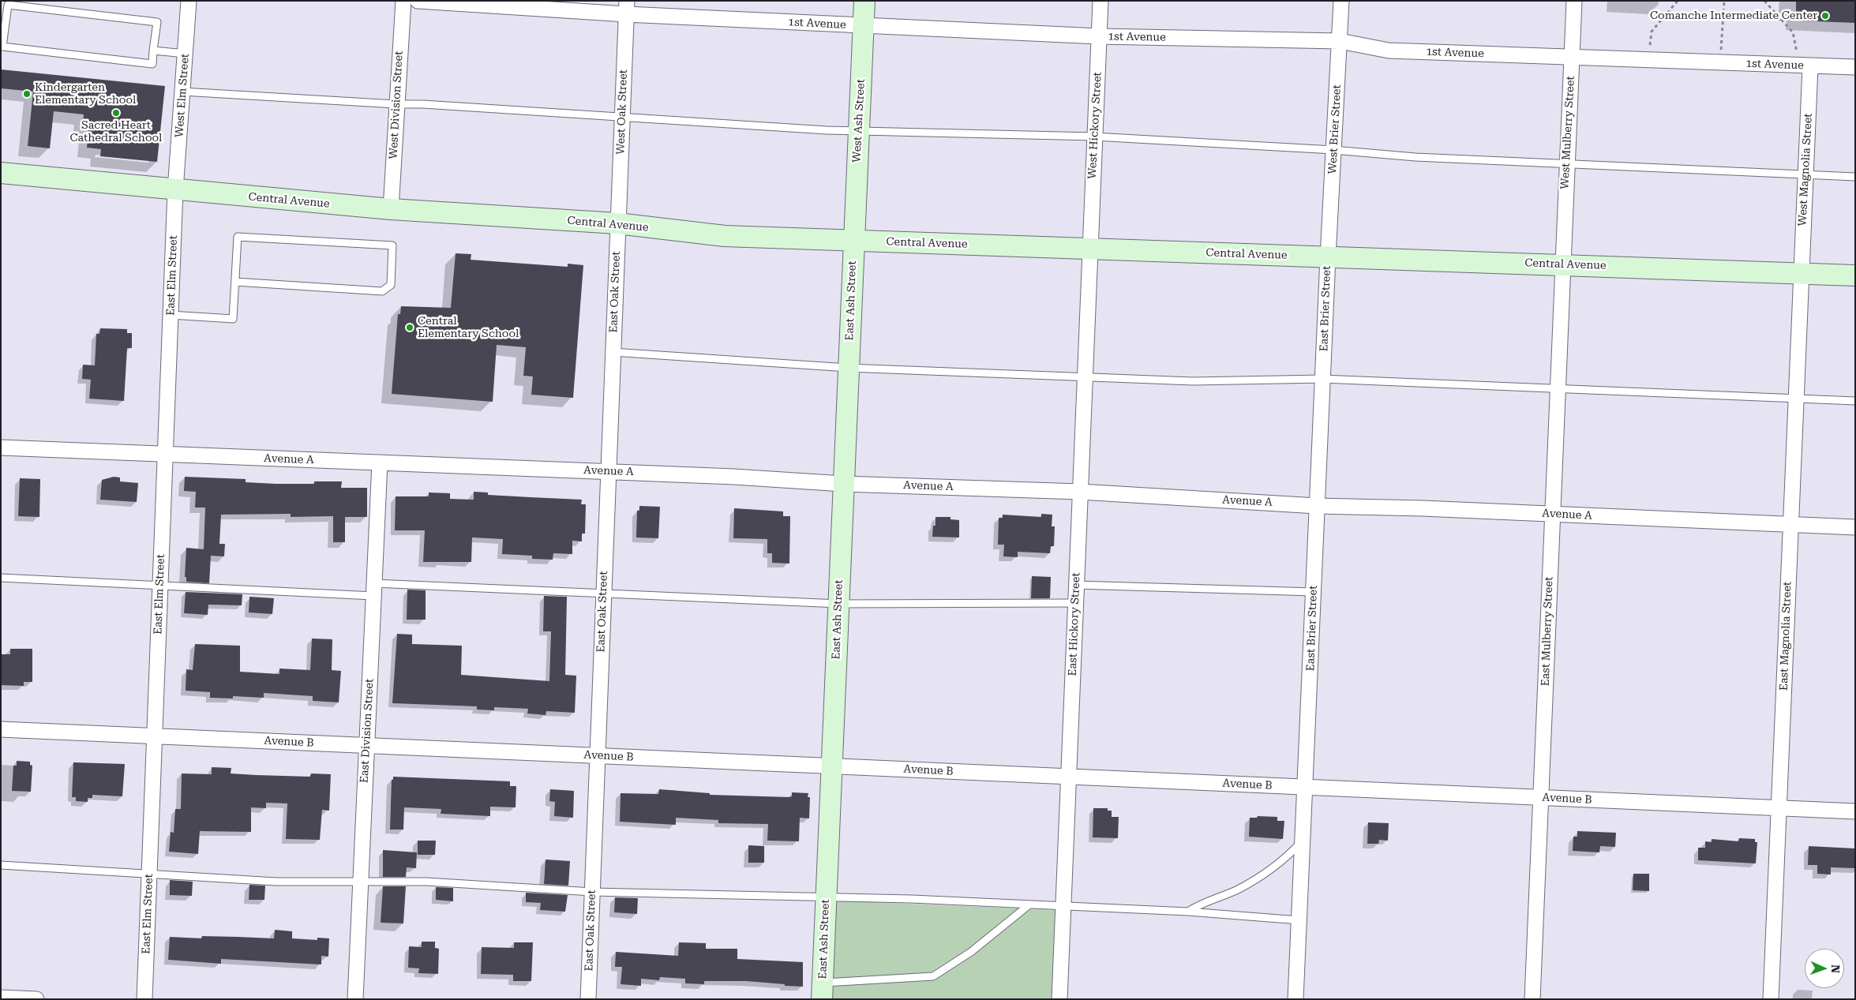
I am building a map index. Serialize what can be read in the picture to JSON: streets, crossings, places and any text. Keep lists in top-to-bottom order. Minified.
{"streets":{"street":["1st Avenue","West Elm Street","West Division Street","West Oak Street","West Ash Street","West Hickory Street","West Brier Street","West Mulberry Street","West Magnolia Street","Central Avenue","East Elm Street","East Oak Street","East Ash Street","East Brier Street","Avenue A","East Hickory Street","East Mulberry Street","East Magnolia Street","East Division Street","Avenue B"]},"crossings":[["1st Avenue","West Oak Street"],["1st Avenue","West Ash Street"],["1st Avenue","West Hickory Street"],["1st Avenue","West Brier Street"],["1st Avenue","West Mulberry Street"],["1st Avenue","West Magnolia Street"],["West Elm Street","Central Avenue"],["West Elm Street","East Elm Street"],["West Division Street","Central Avenue"],["West Oak Street","Central Avenue"],["West Oak Street","East Oak Street"],["West Ash Street","Central Avenue"],["West Ash Street","East Ash Street"],["West Hickory Street","Central Avenue"],["West Hickory Street","East Hickory Street"],["West Brier Street","Central Avenue"],["West Brier Street","East Brier Street"],["West Mulberry Street","Central Avenue"],["West Mulberry Street","East Mulberry Street"],["West Magnolia Street","Central Avenue"],["West Magnolia Street","East Magnolia Street"],["Central Avenue","East Elm Street"],["Central Avenue","East Oak Street"],["Central Avenue","East Ash Street"],["Central Avenue","East Brier Street"],["Central Avenue","East Hickory Street"],["Central Avenue","East Mulberry Street"],["Central Avenue","East Magnolia Street"],["East Elm Street","Avenue A"],["East Elm Street","Avenue B"],["East Oak Street","Avenue A"],["East Oak Street","Avenue B"],["East Ash Street","Avenue A"],["East Ash Street","Avenue B"],["East Brier Street","Avenue A"],["East Brier Street","Avenue B"],["Avenue A","East Hickory Street"],["Avenue A","East Mulberry Street"],["Avenue A","East Magnolia Street"],["Avenue A","East Division Street"],["East Hickory Street","Avenue B"],["East Mulberry Street","Avenue B"],["East Magnolia Street","Avenue B"],["East Division Street","Avenue B"]],"places":["Comanche Intermediate Center","Kindergarten Elementary School","Sacred Heart Cathedral School","Central Elementary School"],"north":"right"}
